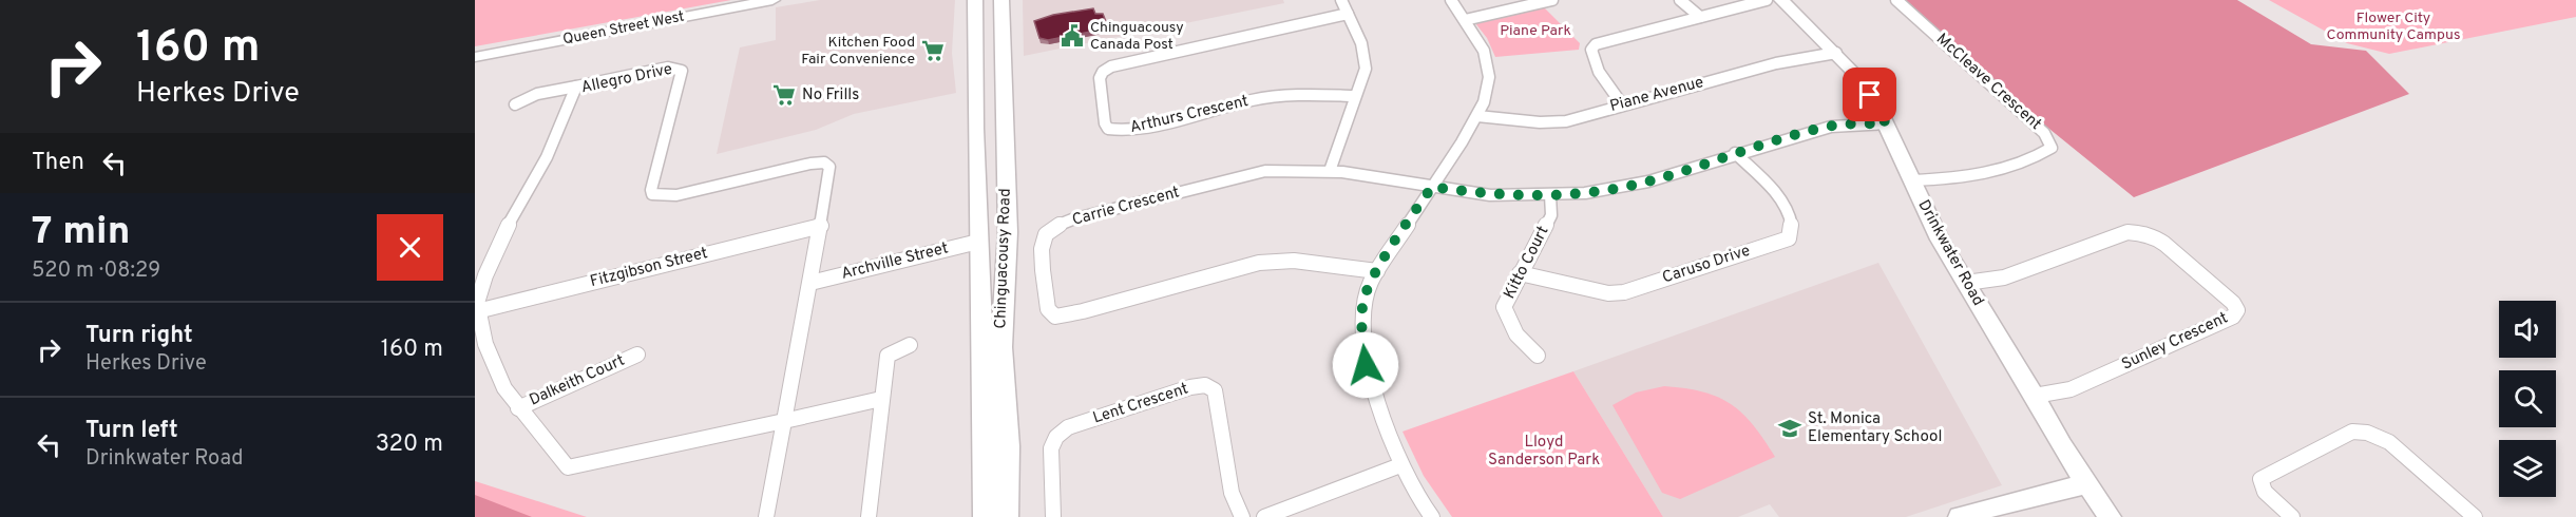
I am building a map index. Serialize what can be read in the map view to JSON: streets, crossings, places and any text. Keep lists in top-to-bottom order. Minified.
{"streets":{"main road":["Queen Street West","Drinkwater Road","Chinguacousy Road"],"street":["Allegro Drive","McCleave Crescent","Piane Avenue","Arthurs Crescent","Carrie Crescent","Archville Street","Kitto Court","Caruso Drive","Fitzgibson Street","Sunley Crescent","Dalkeith Court","Lent Crescent"]},"crossings":[["Allegro Drive","Archville Street"],["Allegro Drive","Fitzgibson Street"],["Allegro Drive","Dalkeith Court"],["McCleave Crescent","Drinkwater Road"],["Piane Avenue","Drinkwater Road"],["Carrie Crescent","Drinkwater Road"],["Carrie Crescent","Kitto Court"],["Carrie Crescent","Caruso Drive"],["Drinkwater Road","Sunley Crescent"],["Chinguacousy Road","Archville Street"],["Kitto Court","Caruso Drive"]],"parks":["Flower City Community Campus","Piane Park","Lloyd Sanderson Park"],"places":{"public building":["Chinguacousy Canada Post"],"supermarket":["Kitchen Food Fair Convenience","No Frills"],"school or university":["St. Monica Elementary School"]},"page":{"turn":["160 m","Herkes Drive"],"then":"Then","heading":["7 min","520 m · 08:29"],"list":[{"name":"Turn right","note":"Herkes Drive","value":"160 m"},{"name":"Turn left","note":"Drinkwater Road","value":"320 m"}]}}
